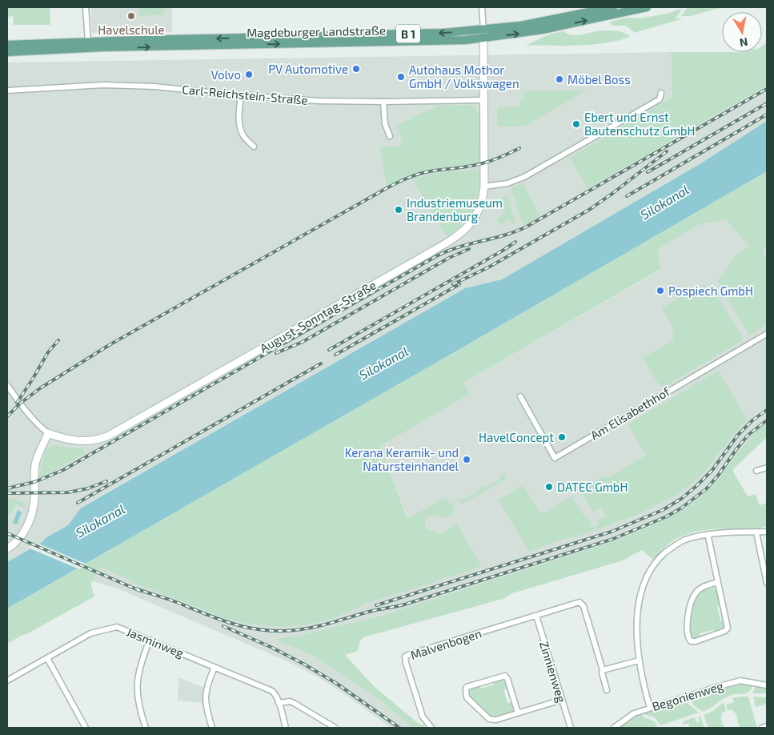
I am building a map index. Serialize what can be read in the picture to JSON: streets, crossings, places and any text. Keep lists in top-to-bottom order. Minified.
{"streets":{"main road":["Magdeburger Landstraße","B 1"],"street":["Carl-Reichstein-Straße","August-Sonntag-Straße","Am Elisabethhof","Jasminweg","Malvenbogen","Zinnienweg","Begonienweg"]},"crossings":[["Magdeburger Landstraße","August-Sonntag-Straße"],["Carl-Reichstein-Straße","August-Sonntag-Straße"],["Malvenbogen","Zinnienweg"]],"water":["Silokanal"],"places":["Havelschule","PV Automotive","Volvo","Autohaus Mothor GmbH / Volkswagen","Möbel Boss","Ebert und Ernst Bautenschutz GmbH","Industriemuseum Brandenburg","Pospiech GmbH","HavelConcept","Kerana Keramik- und Natursteinhandel","DATEC GmbH"],"north":"bottom"}
